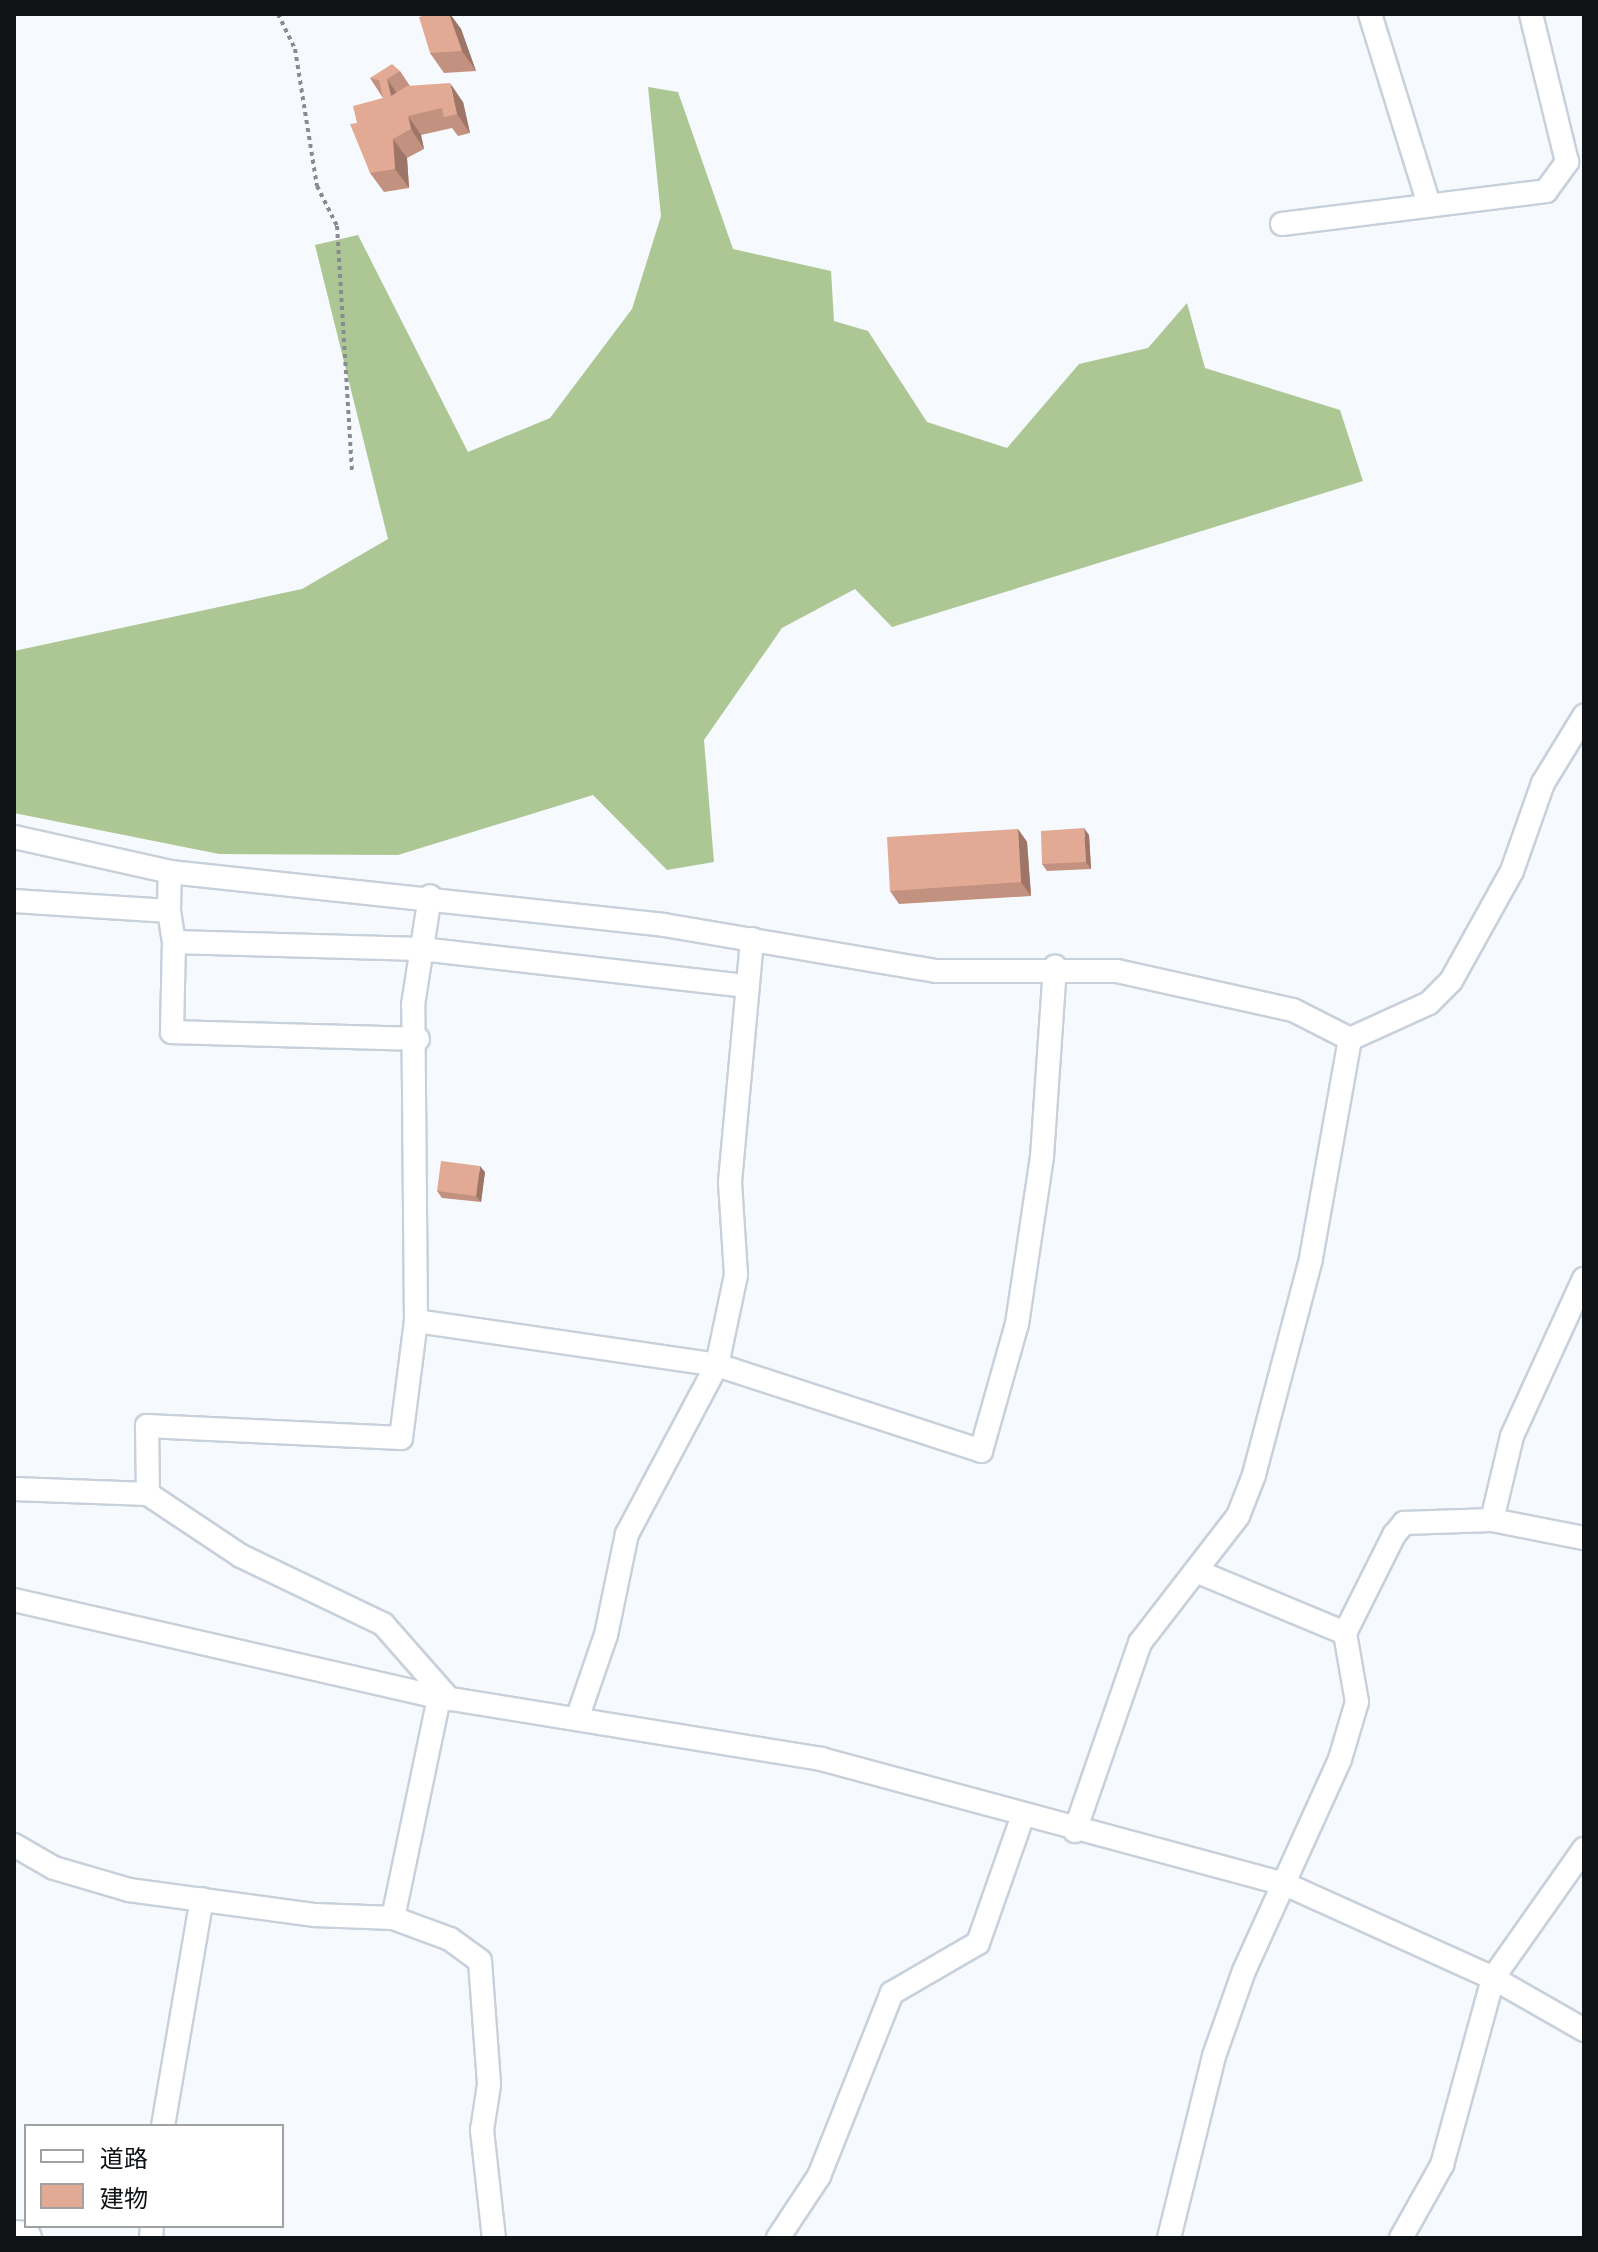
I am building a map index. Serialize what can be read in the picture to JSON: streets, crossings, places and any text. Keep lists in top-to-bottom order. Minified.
{"legend":["道路","建物"]}
